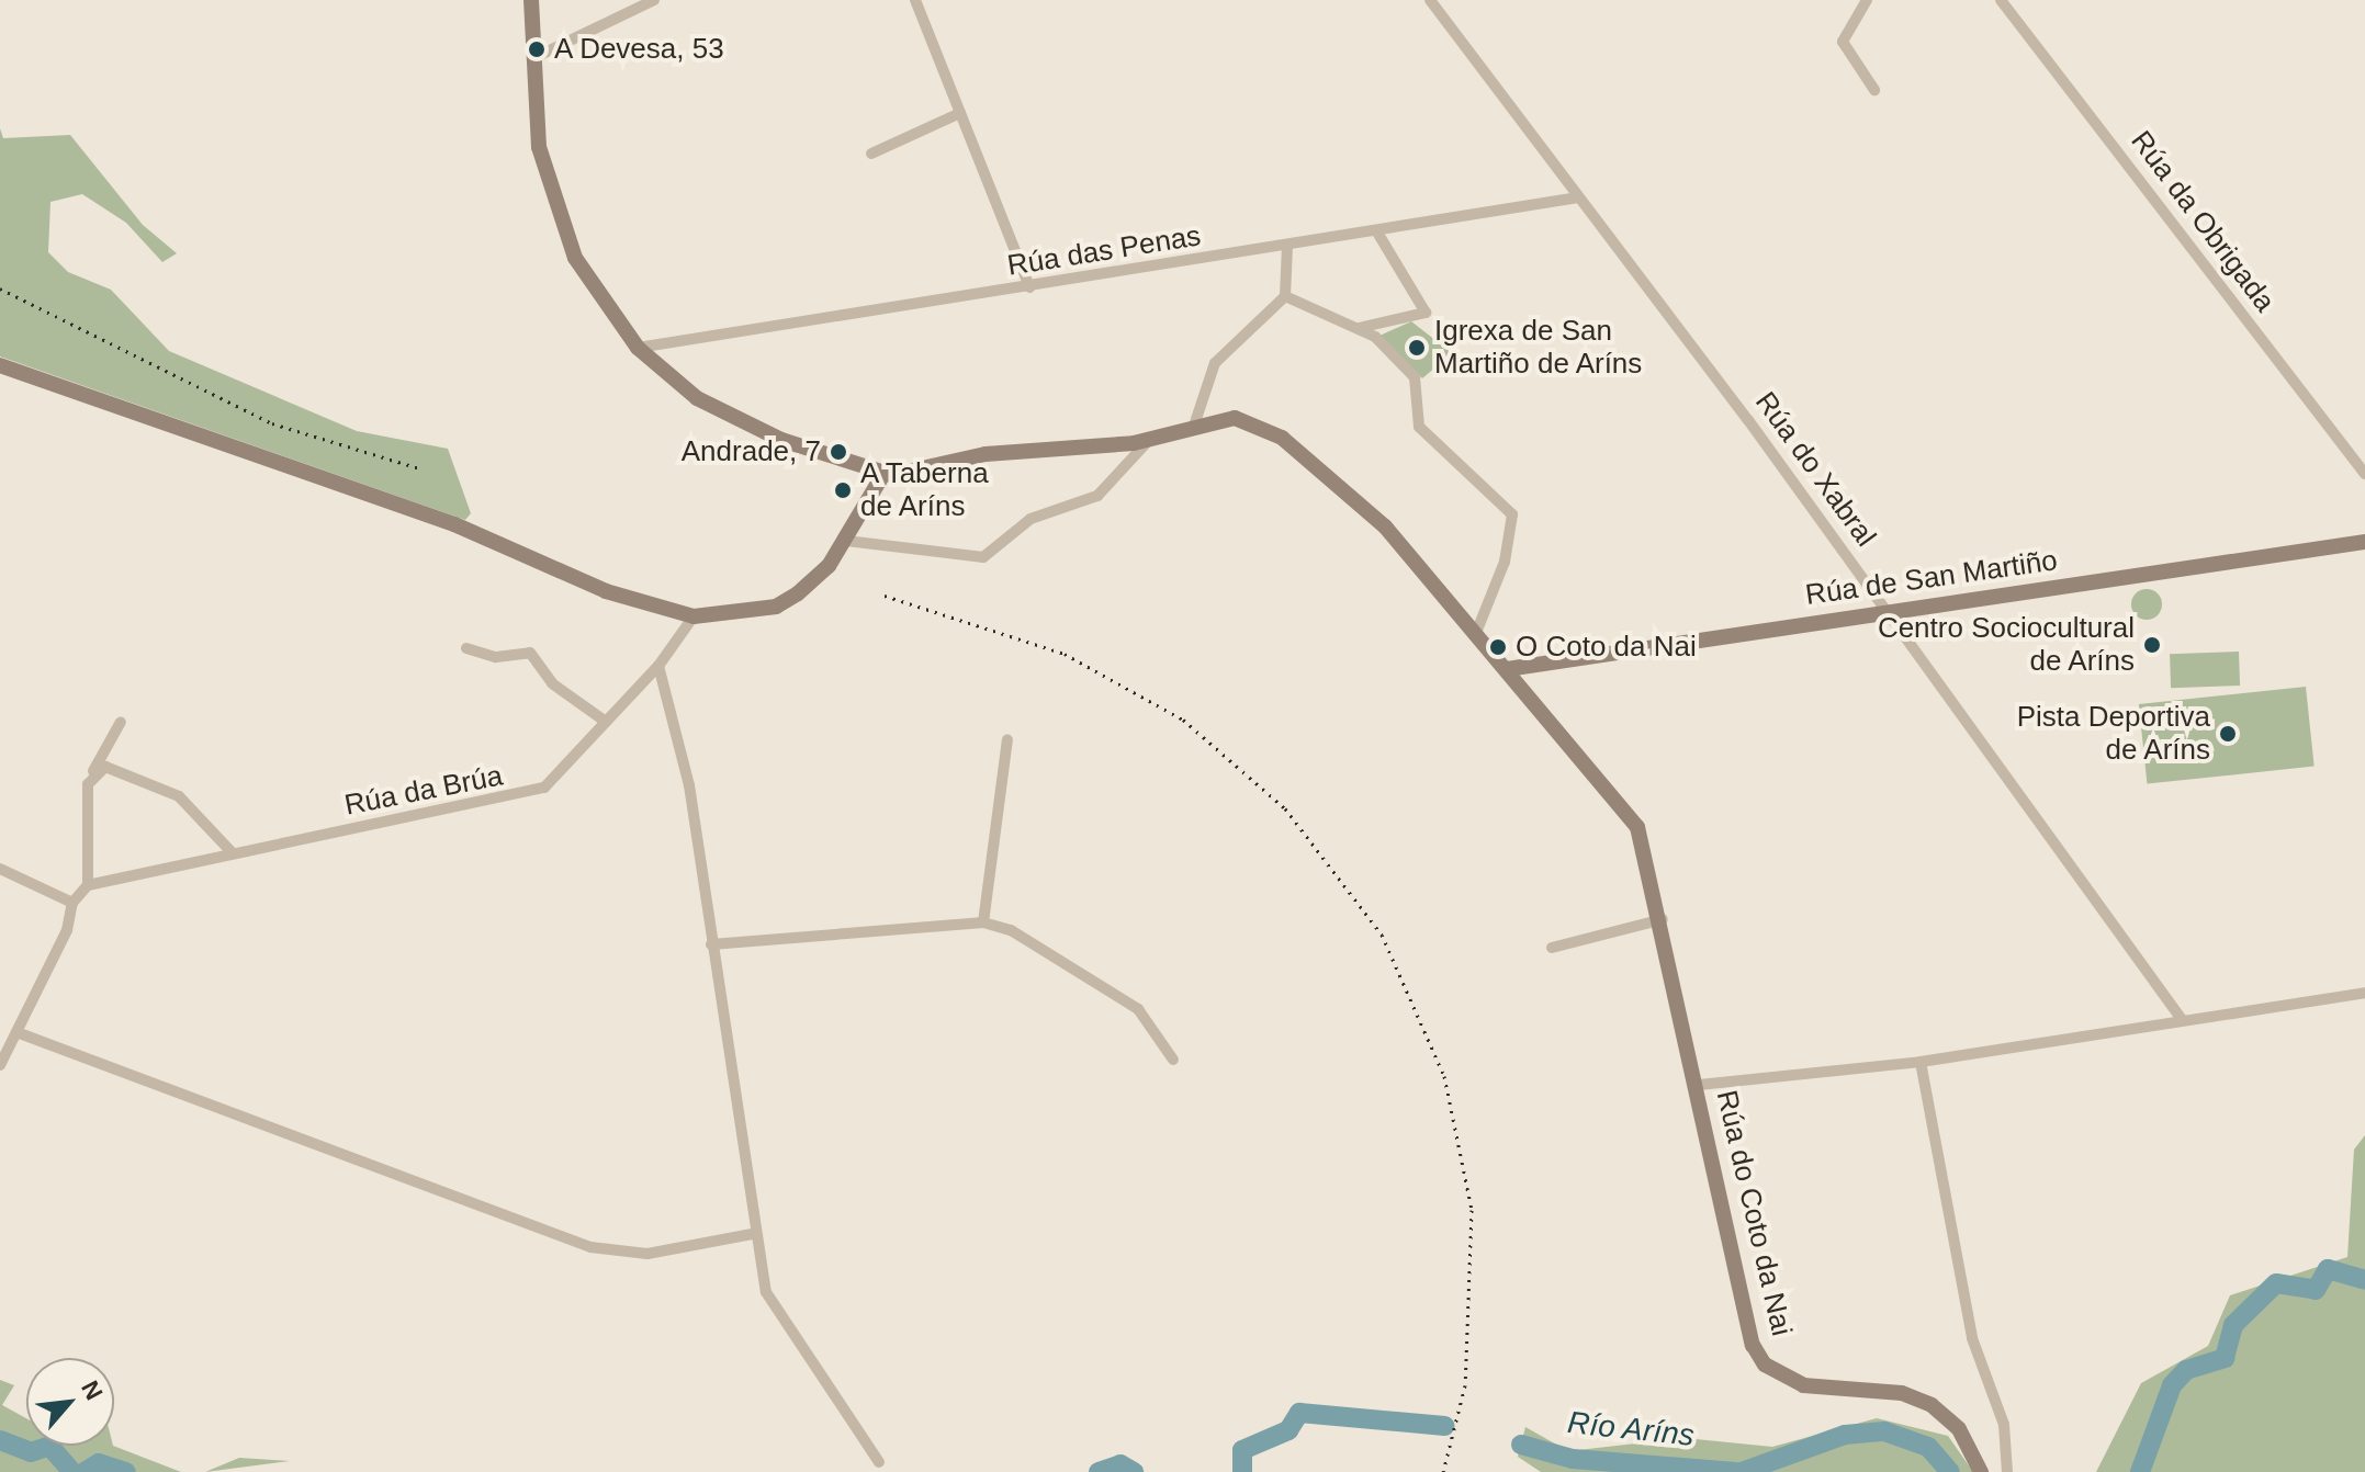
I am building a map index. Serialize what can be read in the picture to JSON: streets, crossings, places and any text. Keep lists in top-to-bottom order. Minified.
{"streets":{"street":["Rúa da Obrigada","Rúa das Penas","Rúa do Xabral","Rúa de San Martiño","Rúa da Brúa","Rúa do Coto da Nai"]},"crossings":[["Rúa das Penas","Rúa do Xabral"],["Rúa do Xabral","Rúa de San Martiño"],["Rúa de San Martiño","Rúa do Coto da Nai"]],"water":["Río Aríns"],"places":["A Devesa, 53","Igrexa de San Martiño de Aríns","Andrade, 7","A Taberna de Aríns","Centro Sociocultural de Aríns","O Coto da Nai","Pista Deportiva de Aríns"],"north":"top right"}
